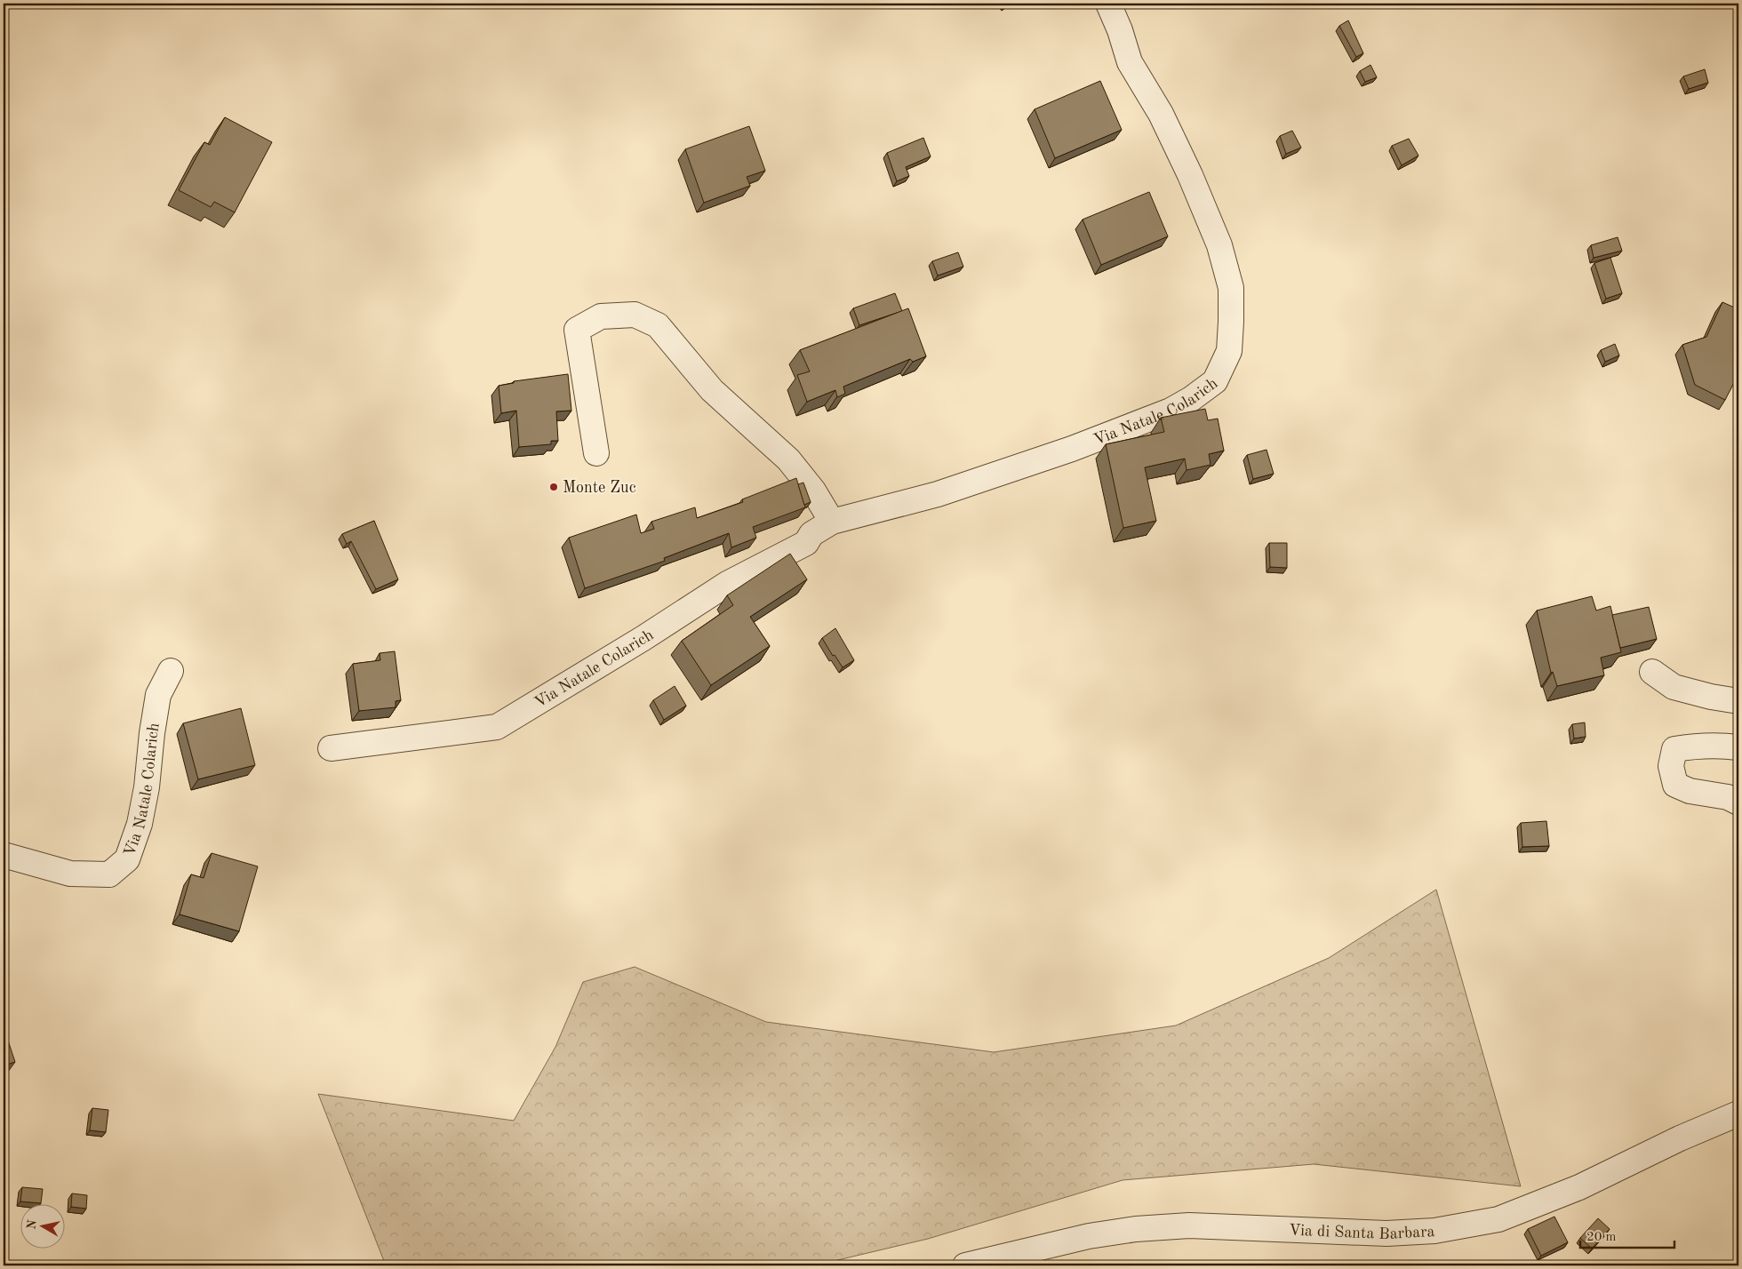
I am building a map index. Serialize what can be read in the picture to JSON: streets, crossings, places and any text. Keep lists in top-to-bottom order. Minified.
{"streets":{"street":["Via Natale Colarich","Via di Santa Barbara"]},"places":["Monte Zuc"],"scale_bar":"20 m","north":"left"}
